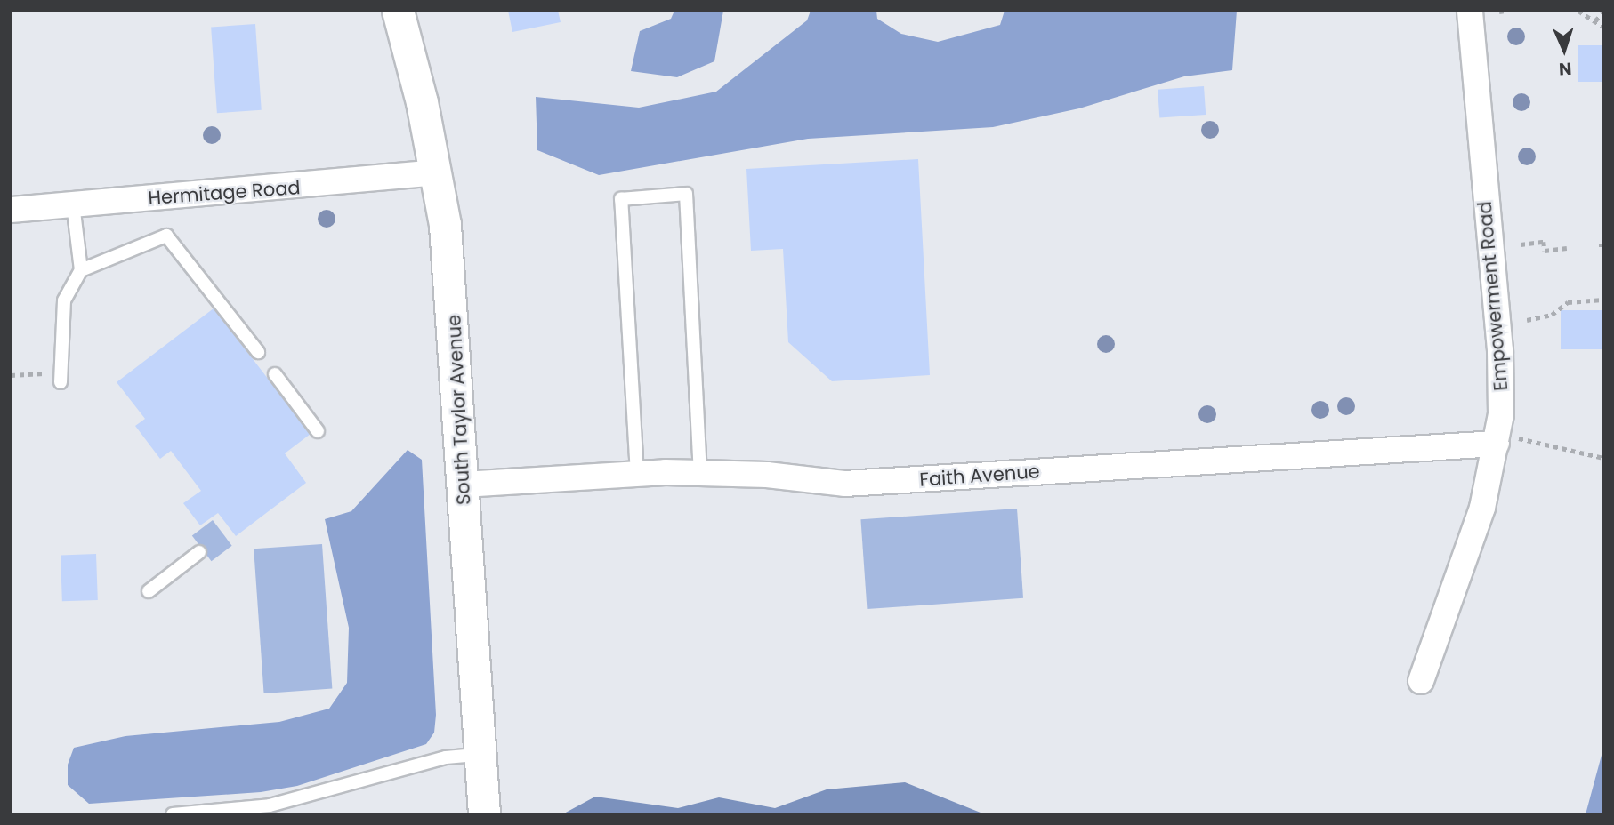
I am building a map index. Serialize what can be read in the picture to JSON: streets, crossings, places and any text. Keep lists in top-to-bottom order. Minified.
{"streets":{"street":["Hermitage Road","Empowerment Road","South Taylor Avenue","Faith Avenue"]},"crossings":[["Hermitage Road","South Taylor Avenue"],["Empowerment Road","Faith Avenue"],["South Taylor Avenue","Faith Avenue"]],"north":"bottom"}
